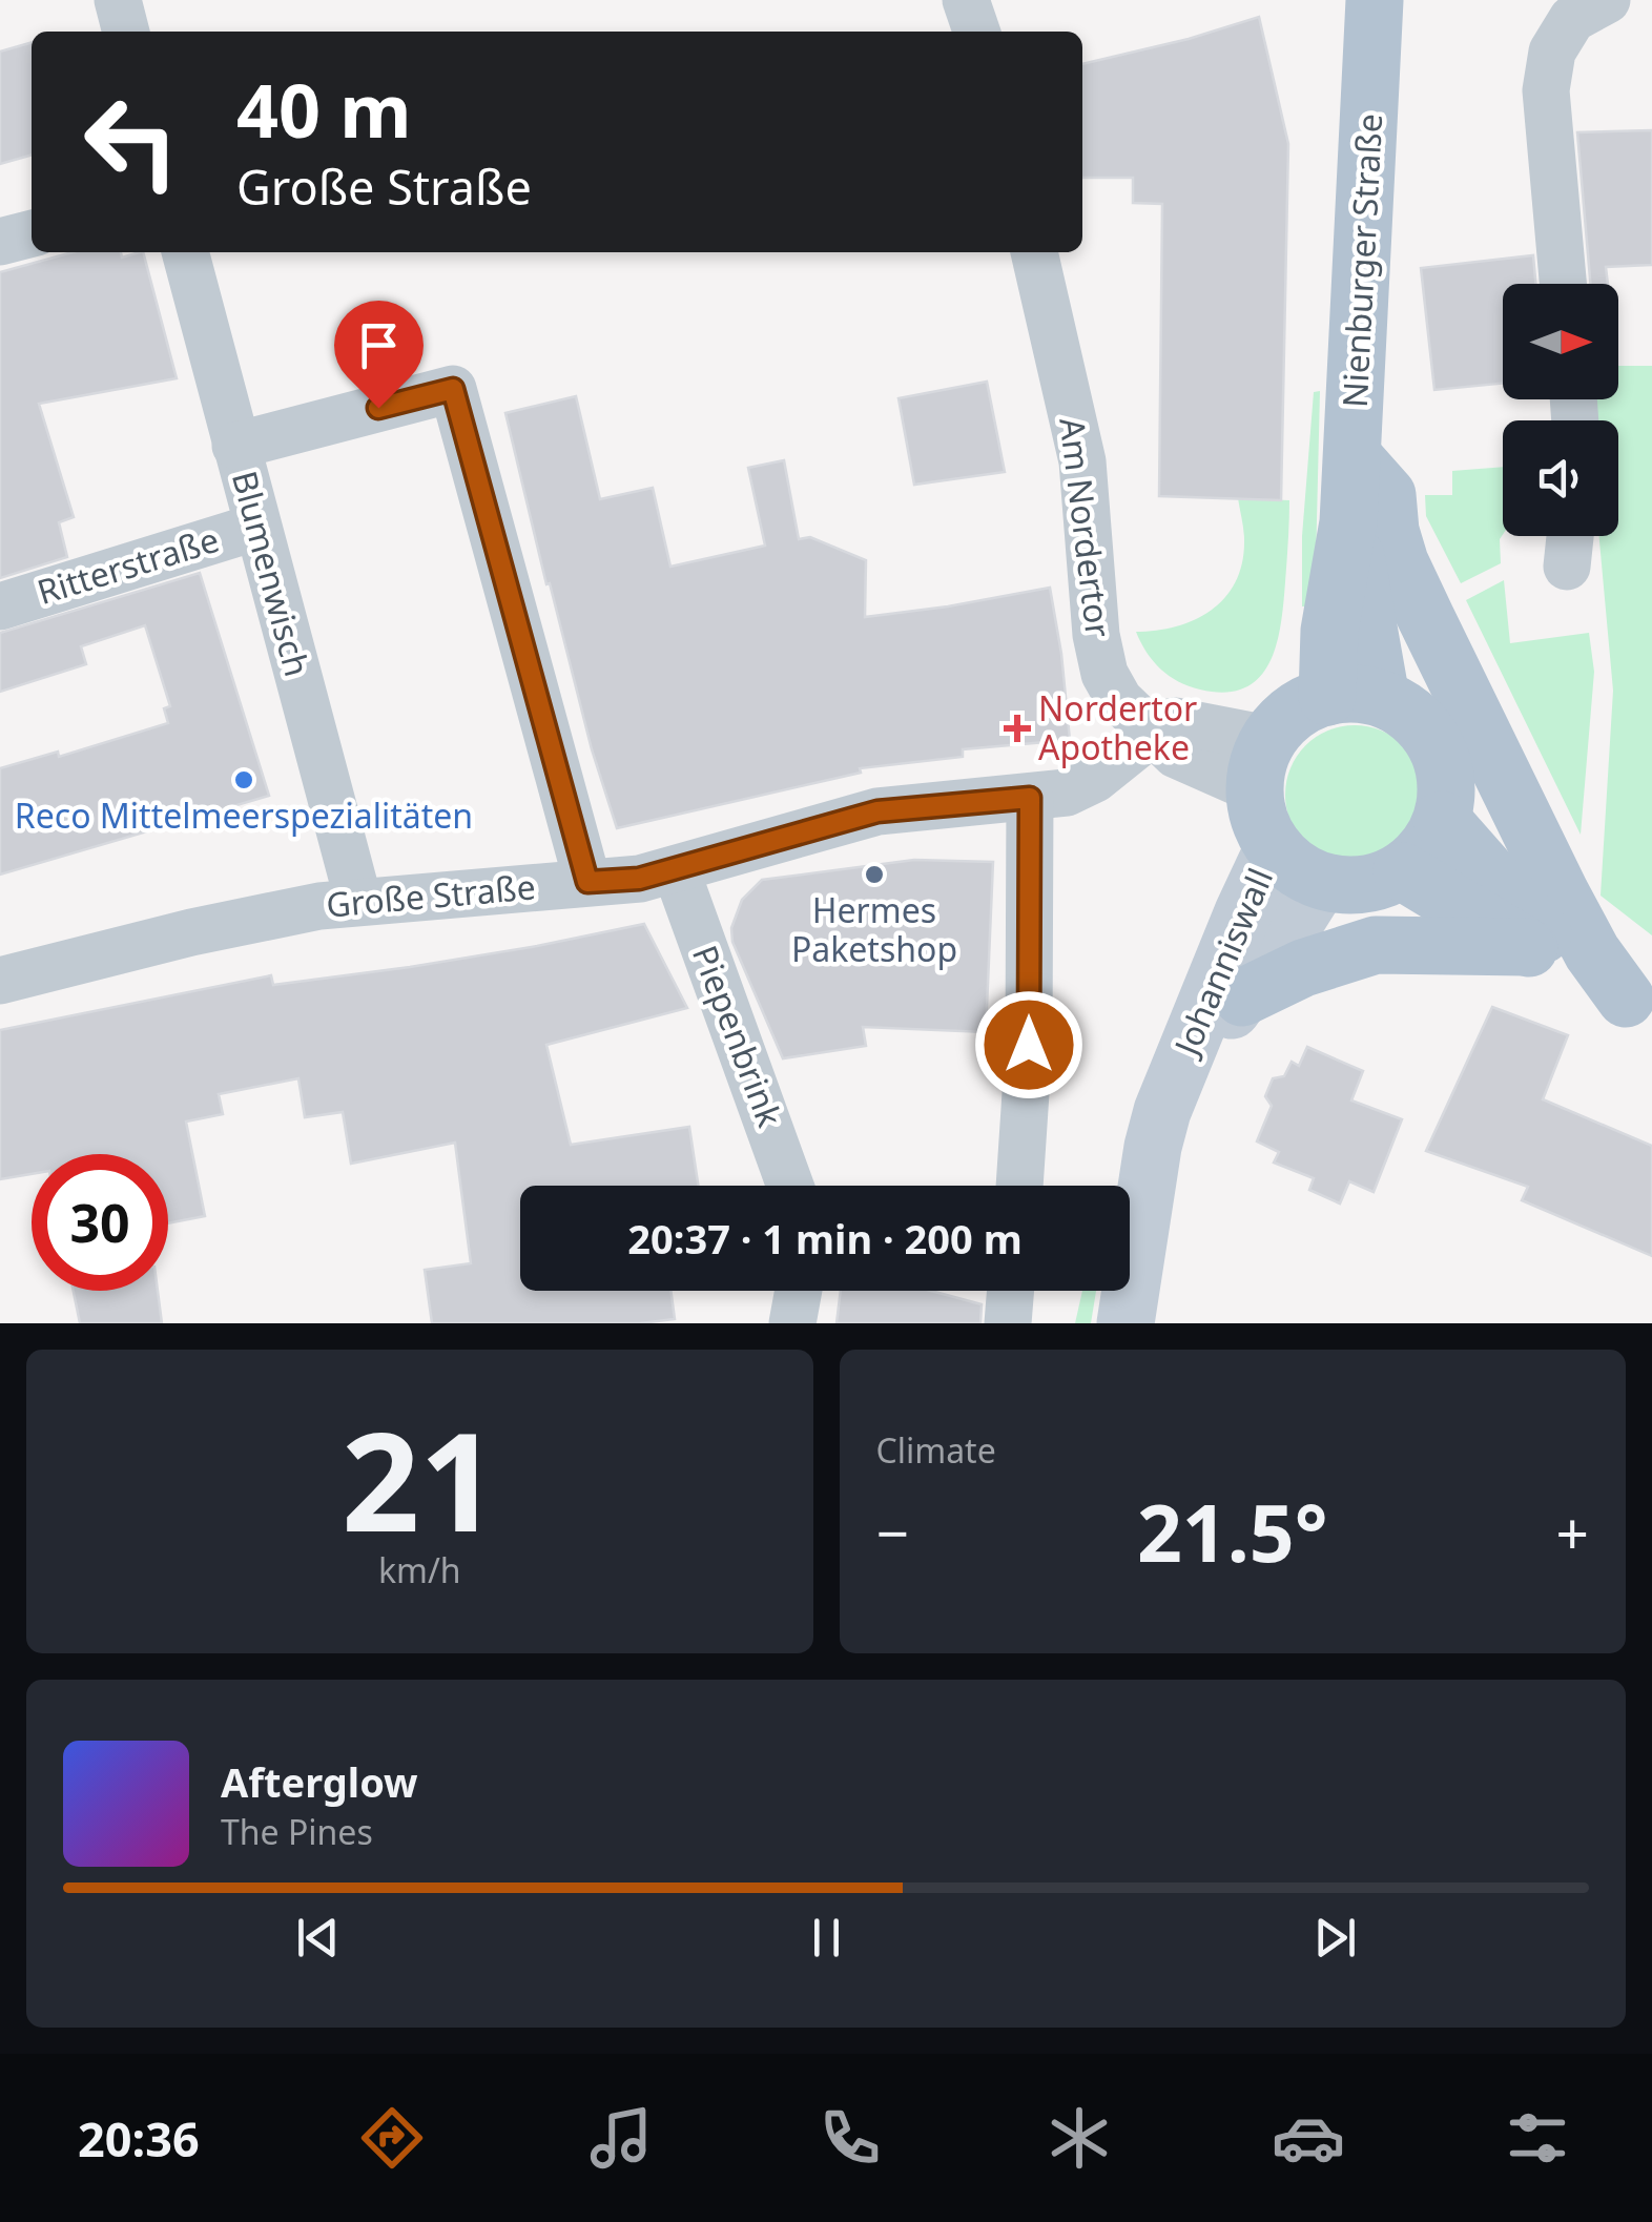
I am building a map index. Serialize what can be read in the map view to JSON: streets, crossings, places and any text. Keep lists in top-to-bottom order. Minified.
{"streets":{"main road":["Nienburger Straße","Johanniswall"],"street":["Am Nordertor","Ritterstraße","Blumenwisch","Große Straße","Piepenbrink"]},"crossings":[["Nienburger Straße","Johanniswall"],["Am Nordertor","Große Straße"],["Ritterstraße","Blumenwisch"],["Blumenwisch","Große Straße"],["Große Straße","Piepenbrink"]],"places":{"health":["Nordertor Apotheke"],"other":["Reco Mittelmeerspezialitäten","Hermes Paketshop"]},"north":"right","page":{"turn":["40 m","Große Straße"],"limit":"30","trip":"20:37 · 1 min · 200 m","tile":[["21","km/h"],"Climate"],"heat":["−","21.5°","+"],"song":["Afterglow","The Pines"],"tabs":"20:36"}}
